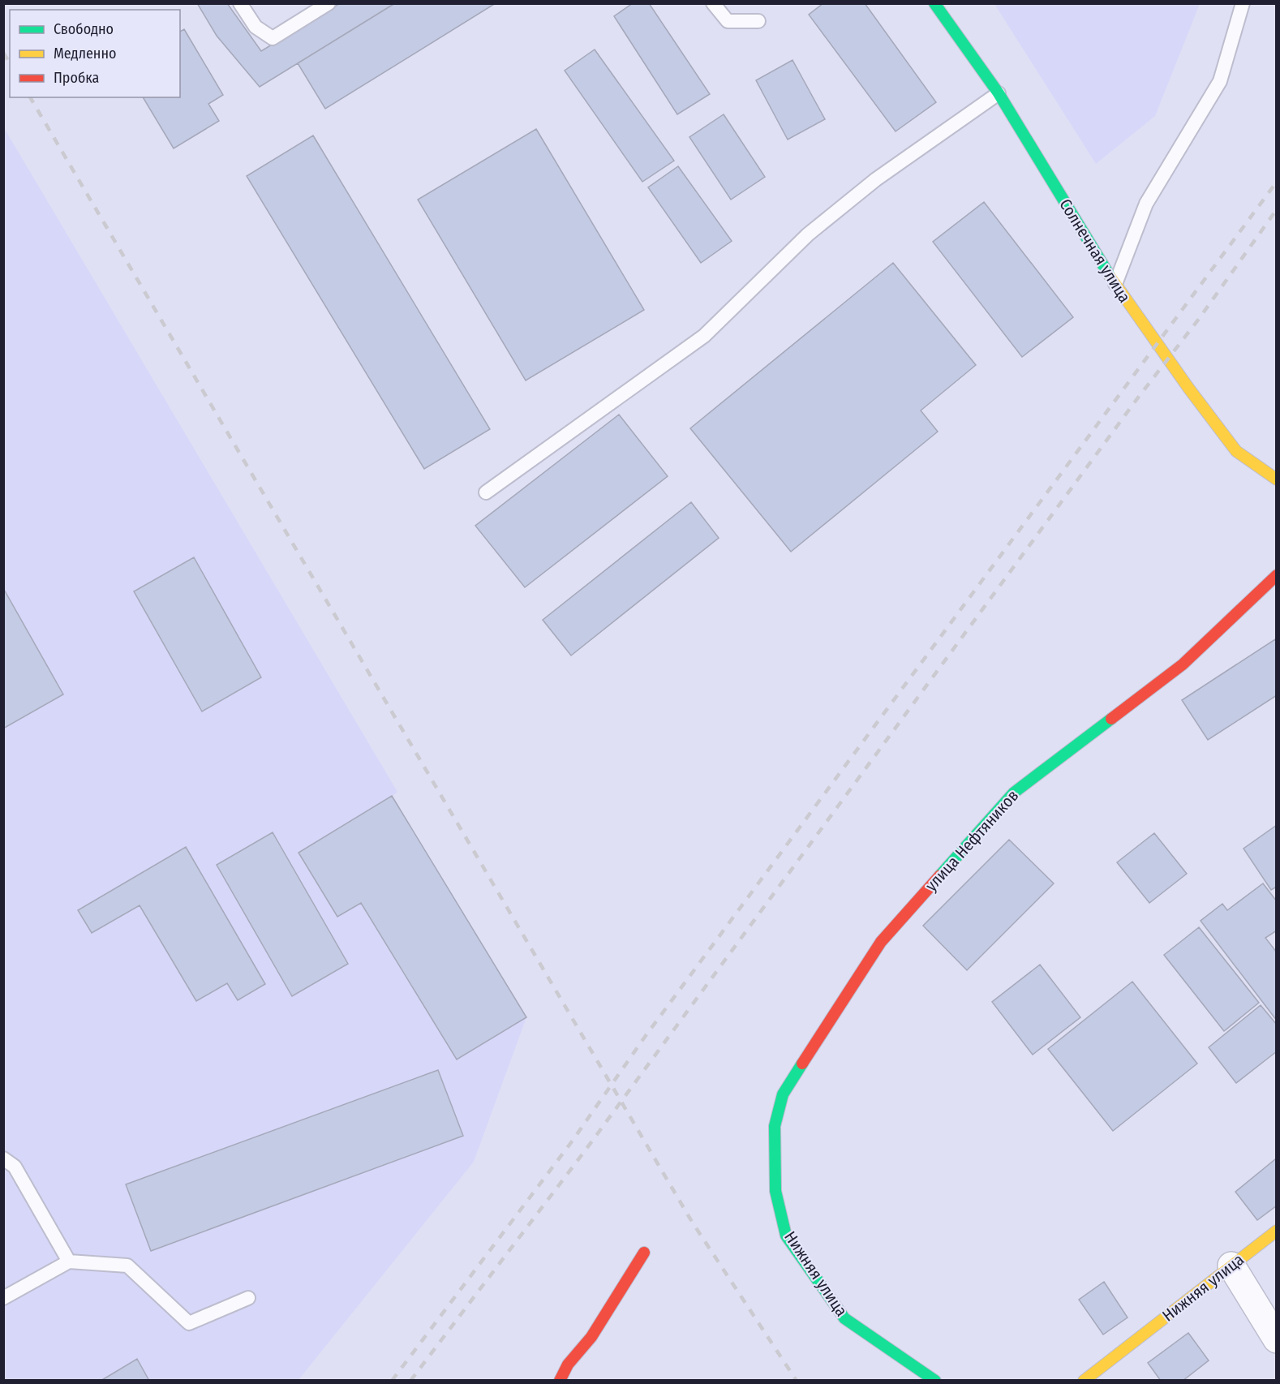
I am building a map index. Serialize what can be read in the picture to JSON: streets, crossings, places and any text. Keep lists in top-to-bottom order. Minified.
{"streets":{"street":["Солнечная улица","улица Нефтяников","Нижняя улица"]},"crossings":[["улица Нефтяников","Нижняя улица"]],"legend":["Свободно","Медленно","Пробка"]}
